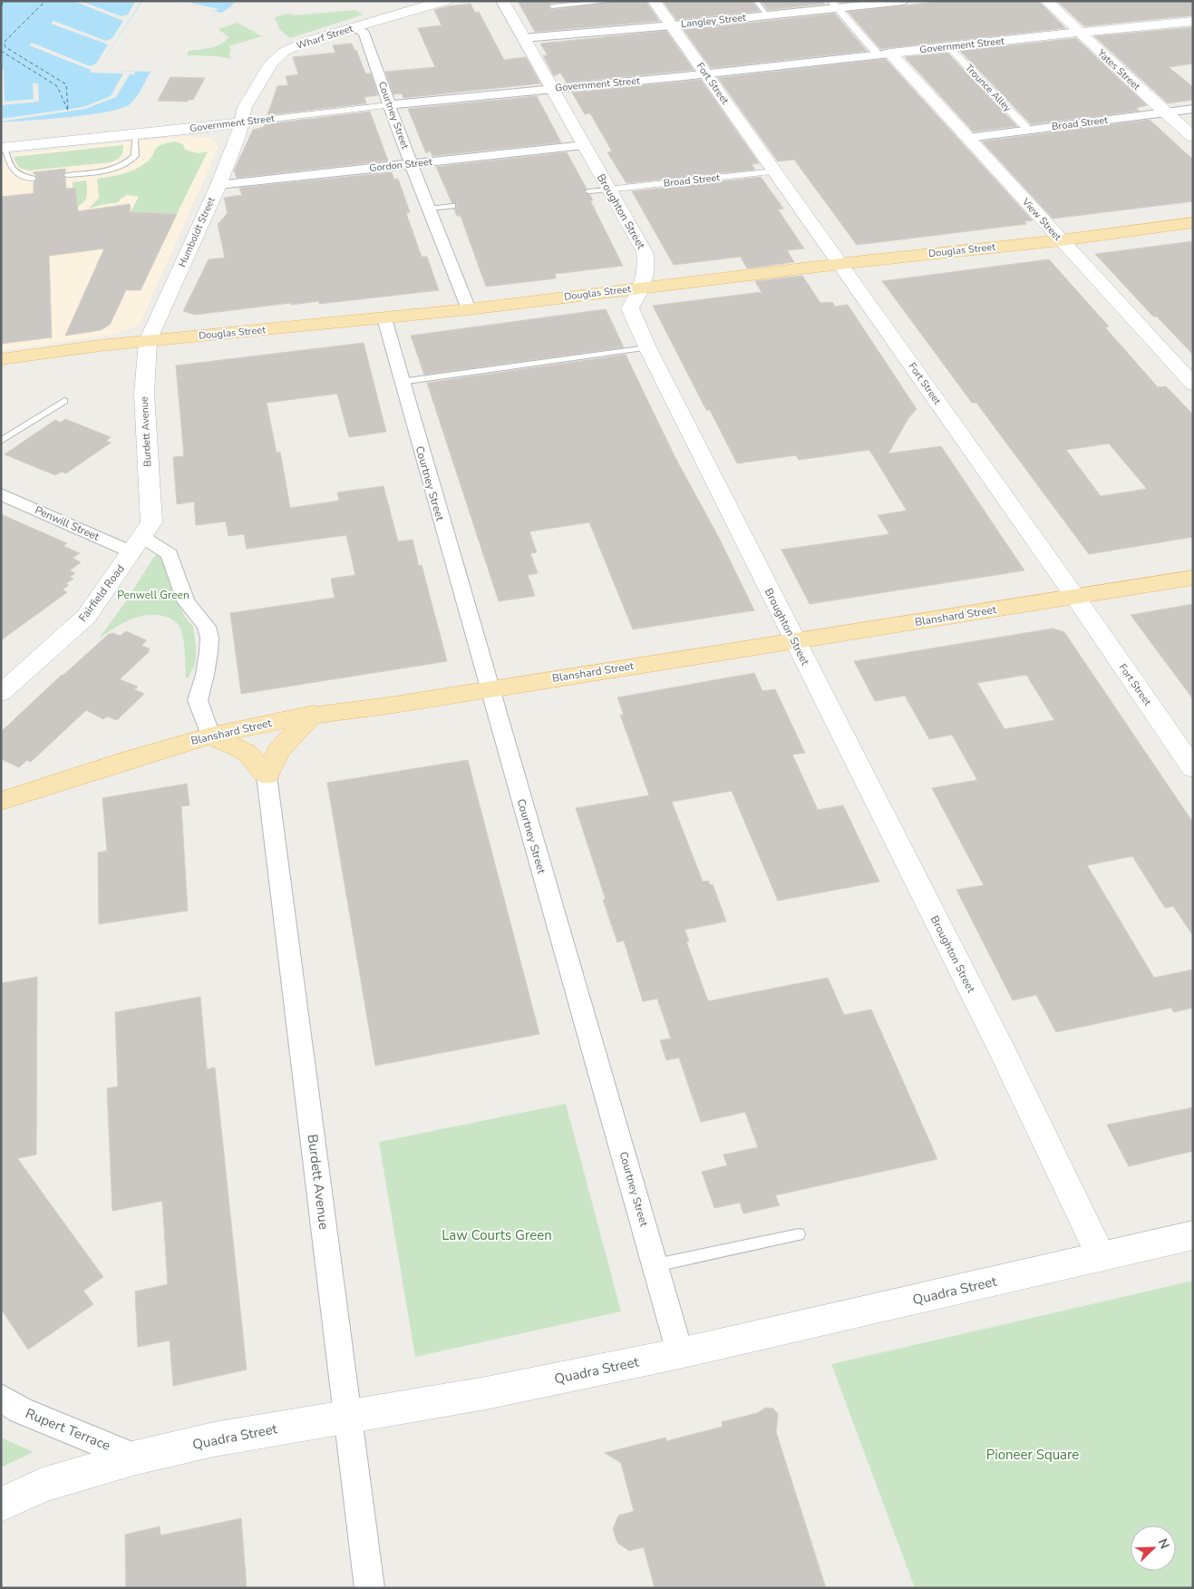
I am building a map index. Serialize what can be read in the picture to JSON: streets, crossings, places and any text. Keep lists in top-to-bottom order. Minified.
{"streets":{"main road":["Douglas Street","Blanshard Street"],"street":["Langley Street","Wharf Street","Government Street","Yates Street","Fort Street","Trounce Alley","Courtney Street","Broad Street","Gordon Street","Broughton Street","View Street","Humboldt Street","Burdett Avenue","Penwill Street","Fairfield Road","Quadra Street","Rupert Terrace"]},"crossings":[["Langley Street","Fort Street"],["Langley Street","Broughton Street"],["Wharf Street","Government Street"],["Wharf Street","Courtney Street"],["Wharf Street","Humboldt Street"],["Government Street","Yates Street"],["Government Street","Fort Street"],["Government Street","Trounce Alley"],["Government Street","Courtney Street"],["Government Street","Broughton Street"],["Government Street","View Street"],["Government Street","Humboldt Street"],["Yates Street","Broad Street"],["Fort Street","Broad Street"],["Fort Street","Douglas Street"],["Fort Street","Blanshard Street"],["Trounce Alley","Broad Street"],["Courtney Street","Gordon Street"],["Courtney Street","Douglas Street"],["Courtney Street","Blanshard Street"],["Courtney Street","Quadra Street"],["Broad Street","Broughton Street"],["Broad Street","View Street"],["Gordon Street","Broughton Street"],["Gordon Street","Humboldt Street"],["Broughton Street","Douglas Street"],["Broughton Street","Blanshard Street"],["Broughton Street","Quadra Street"],["View Street","Douglas Street"],["Humboldt Street","Douglas Street"],["Humboldt Street","Burdett Avenue"],["Douglas Street","Burdett Avenue"],["Burdett Avenue","Penwill Street"],["Burdett Avenue","Fairfield Road"],["Burdett Avenue","Quadra Street"],["Penwill Street","Fairfield Road"],["Quadra Street","Rupert Terrace"]],"parks":["Penwell Green","Law Courts Green","Pioneer Square"],"north":"top right"}
